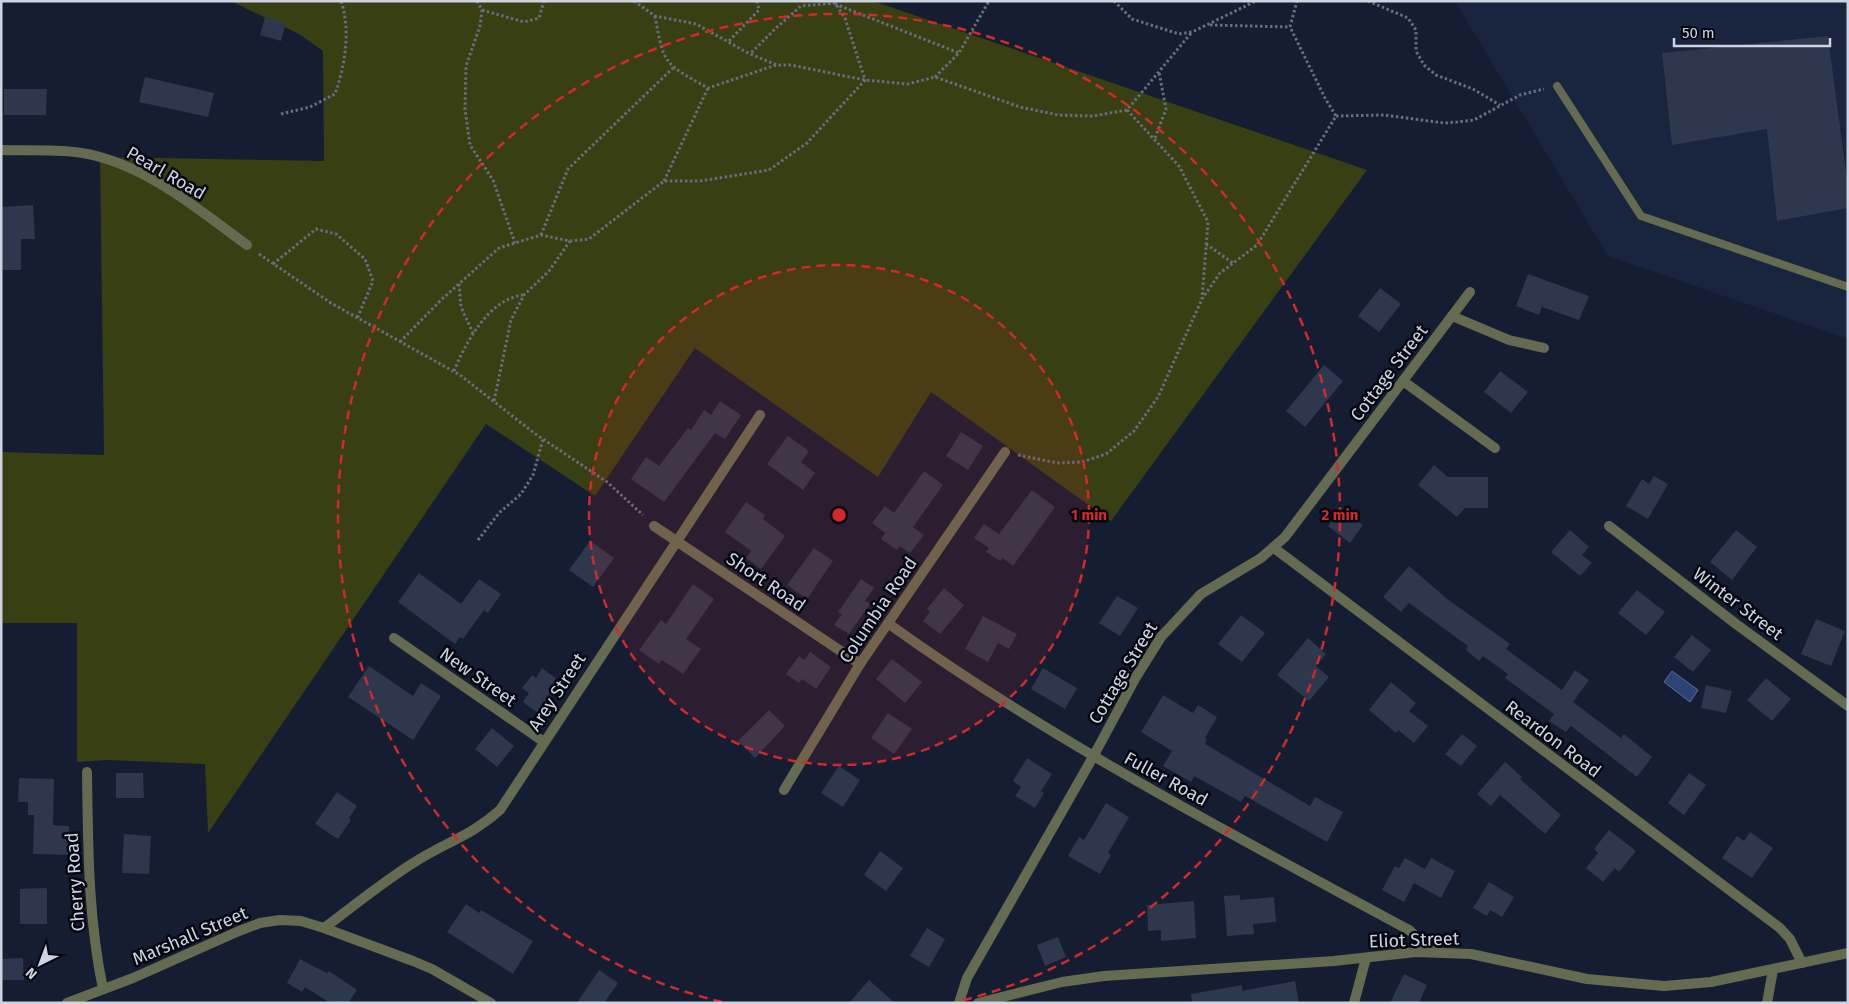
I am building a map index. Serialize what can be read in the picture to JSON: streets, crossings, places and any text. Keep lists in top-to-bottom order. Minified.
{"streets":{"street":["Pearl Road","Cottage Street","Short Road","Winter Street","Columbia Road","New Street","Arey Street","Reardon Road","Fuller Road","Cherry Road","Marshall Street","Eliot Street"]},"crossings":[["Cottage Street","Reardon Road"],["Cottage Street","Fuller Road"],["Short Road","Columbia Road"],["Short Road","Arey Street"],["Columbia Road","Fuller Road"],["New Street","Arey Street"],["Arey Street","Marshall Street"],["Reardon Road","Eliot Street"],["Fuller Road","Eliot Street"],["Cherry Road","Marshall Street"]],"scale_bar":"50 m","north":"bottom left","rings":["1 min","2 min"]}
